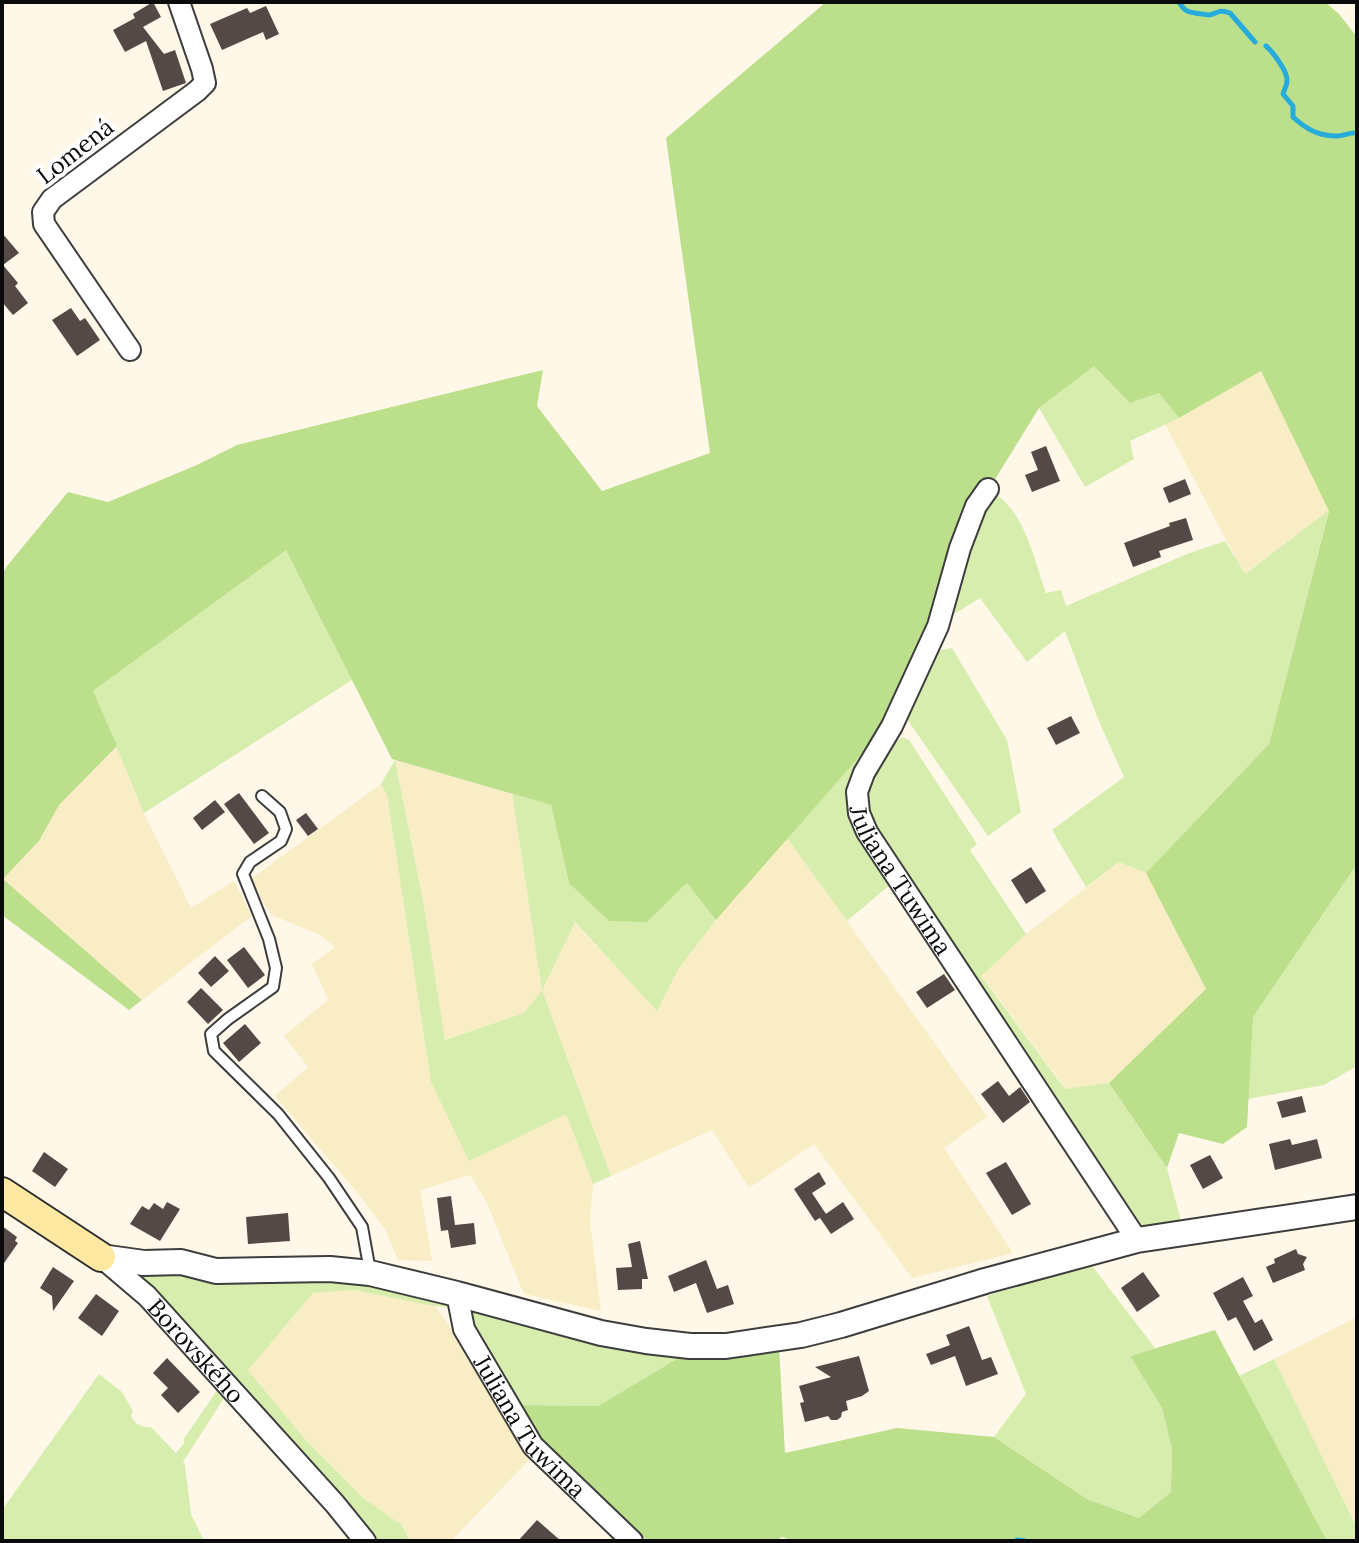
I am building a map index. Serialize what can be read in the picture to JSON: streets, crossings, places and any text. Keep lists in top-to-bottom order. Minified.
{"streets":{"street":["Lomená","Juliana Tuwima","Borovského"]}}
